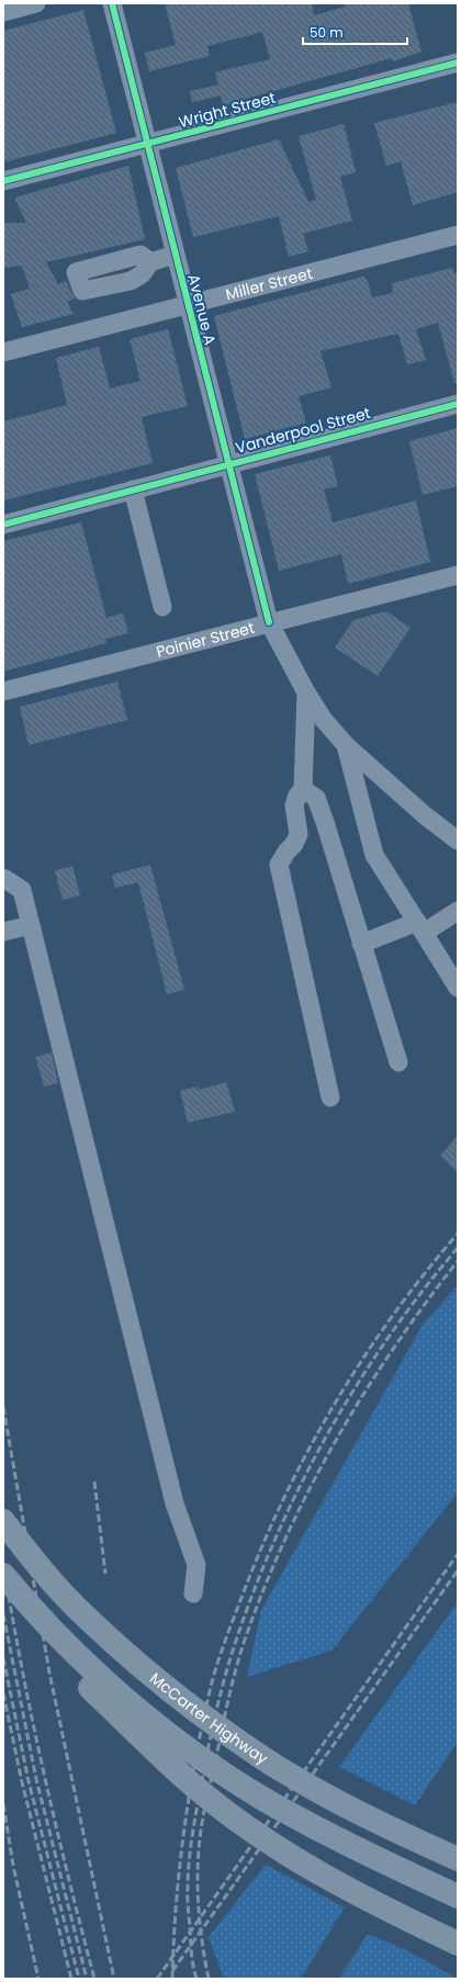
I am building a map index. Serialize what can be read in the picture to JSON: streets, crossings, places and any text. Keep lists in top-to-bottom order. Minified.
{"streets":{"highway":["McCarter Highway"],"street":["Wright Street","Miller Street","Avenue A","Vanderpool Street","Poinier Street"]},"crossings":[["Wright Street","Avenue A"],["Miller Street","Avenue A"],["Avenue A","Vanderpool Street"],["Avenue A","Poinier Street"]],"scale_bar":"50 m"}
